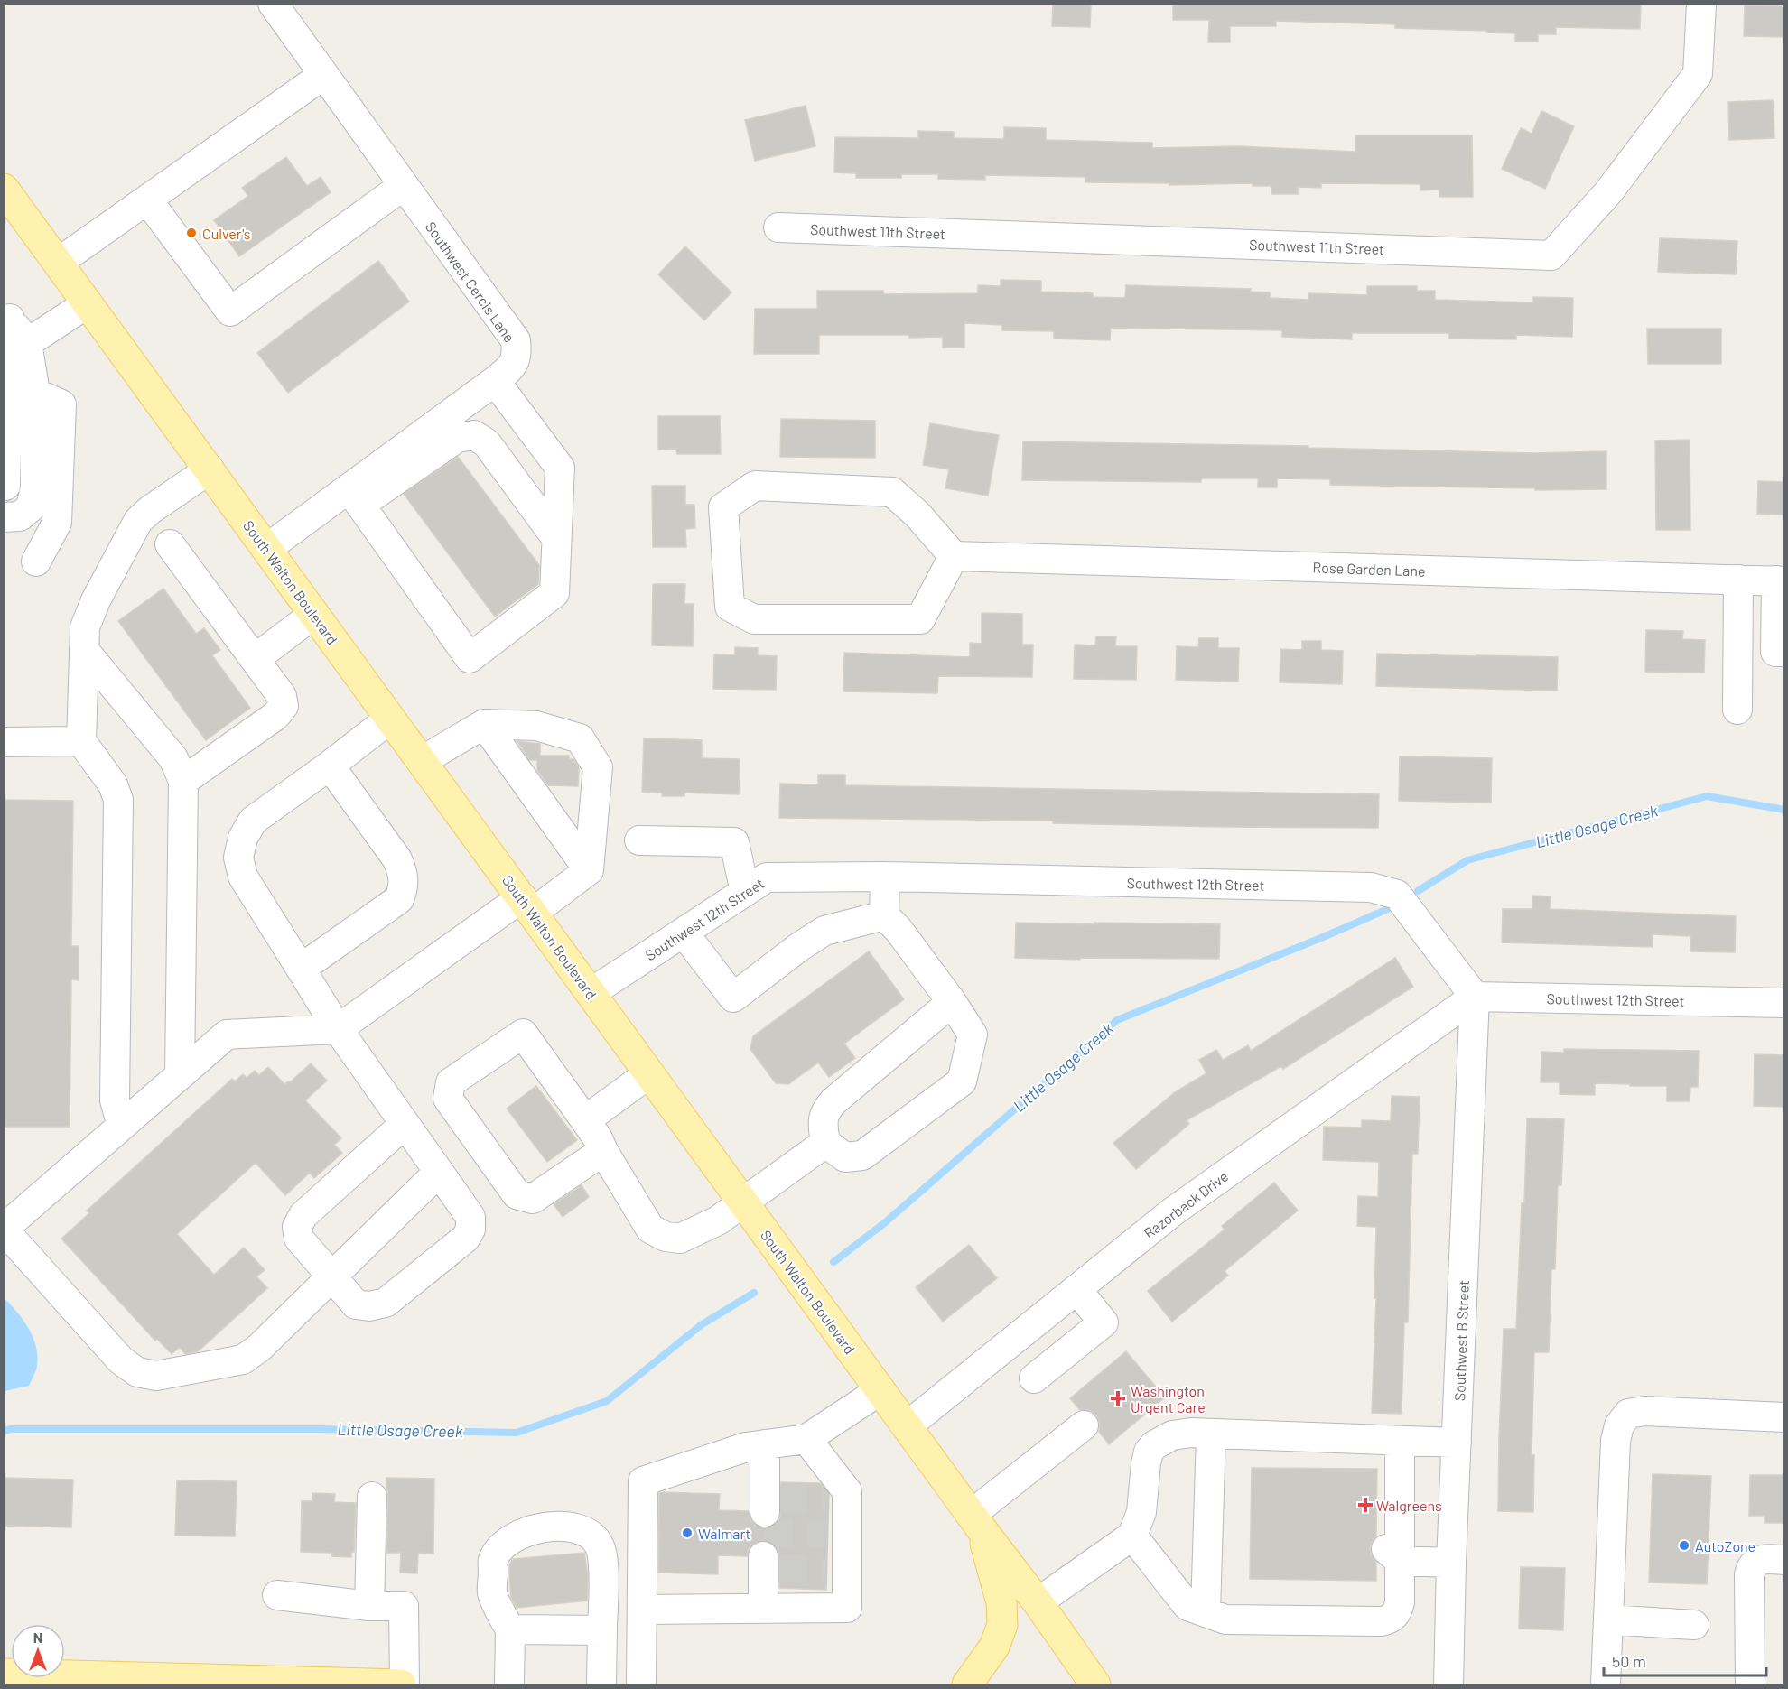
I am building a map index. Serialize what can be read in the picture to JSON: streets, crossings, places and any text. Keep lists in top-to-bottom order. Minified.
{"streets":{"main road":["South Walton Boulevard"],"street":["Southwest 11th Street","Southwest Cercis Lane","Rose Garden Lane","Southwest 12th Street","Razorback Drive","Southwest B Street"]},"crossings":[["Southwest Cercis Lane","South Walton Boulevard"],["South Walton Boulevard","Southwest 12th Street"],["South Walton Boulevard","Razorback Drive"],["Southwest 12th Street","Razorback Drive"],["Southwest 12th Street","Southwest B Street"],["Razorback Drive","Southwest B Street"]],"water":["Little Osage Creek"],"places":{"other":["Culver's","Walmart","AutoZone"],"health":["Washington Urgent Care","Walgreens"]},"scale_bar":"50 m","north":"top"}
